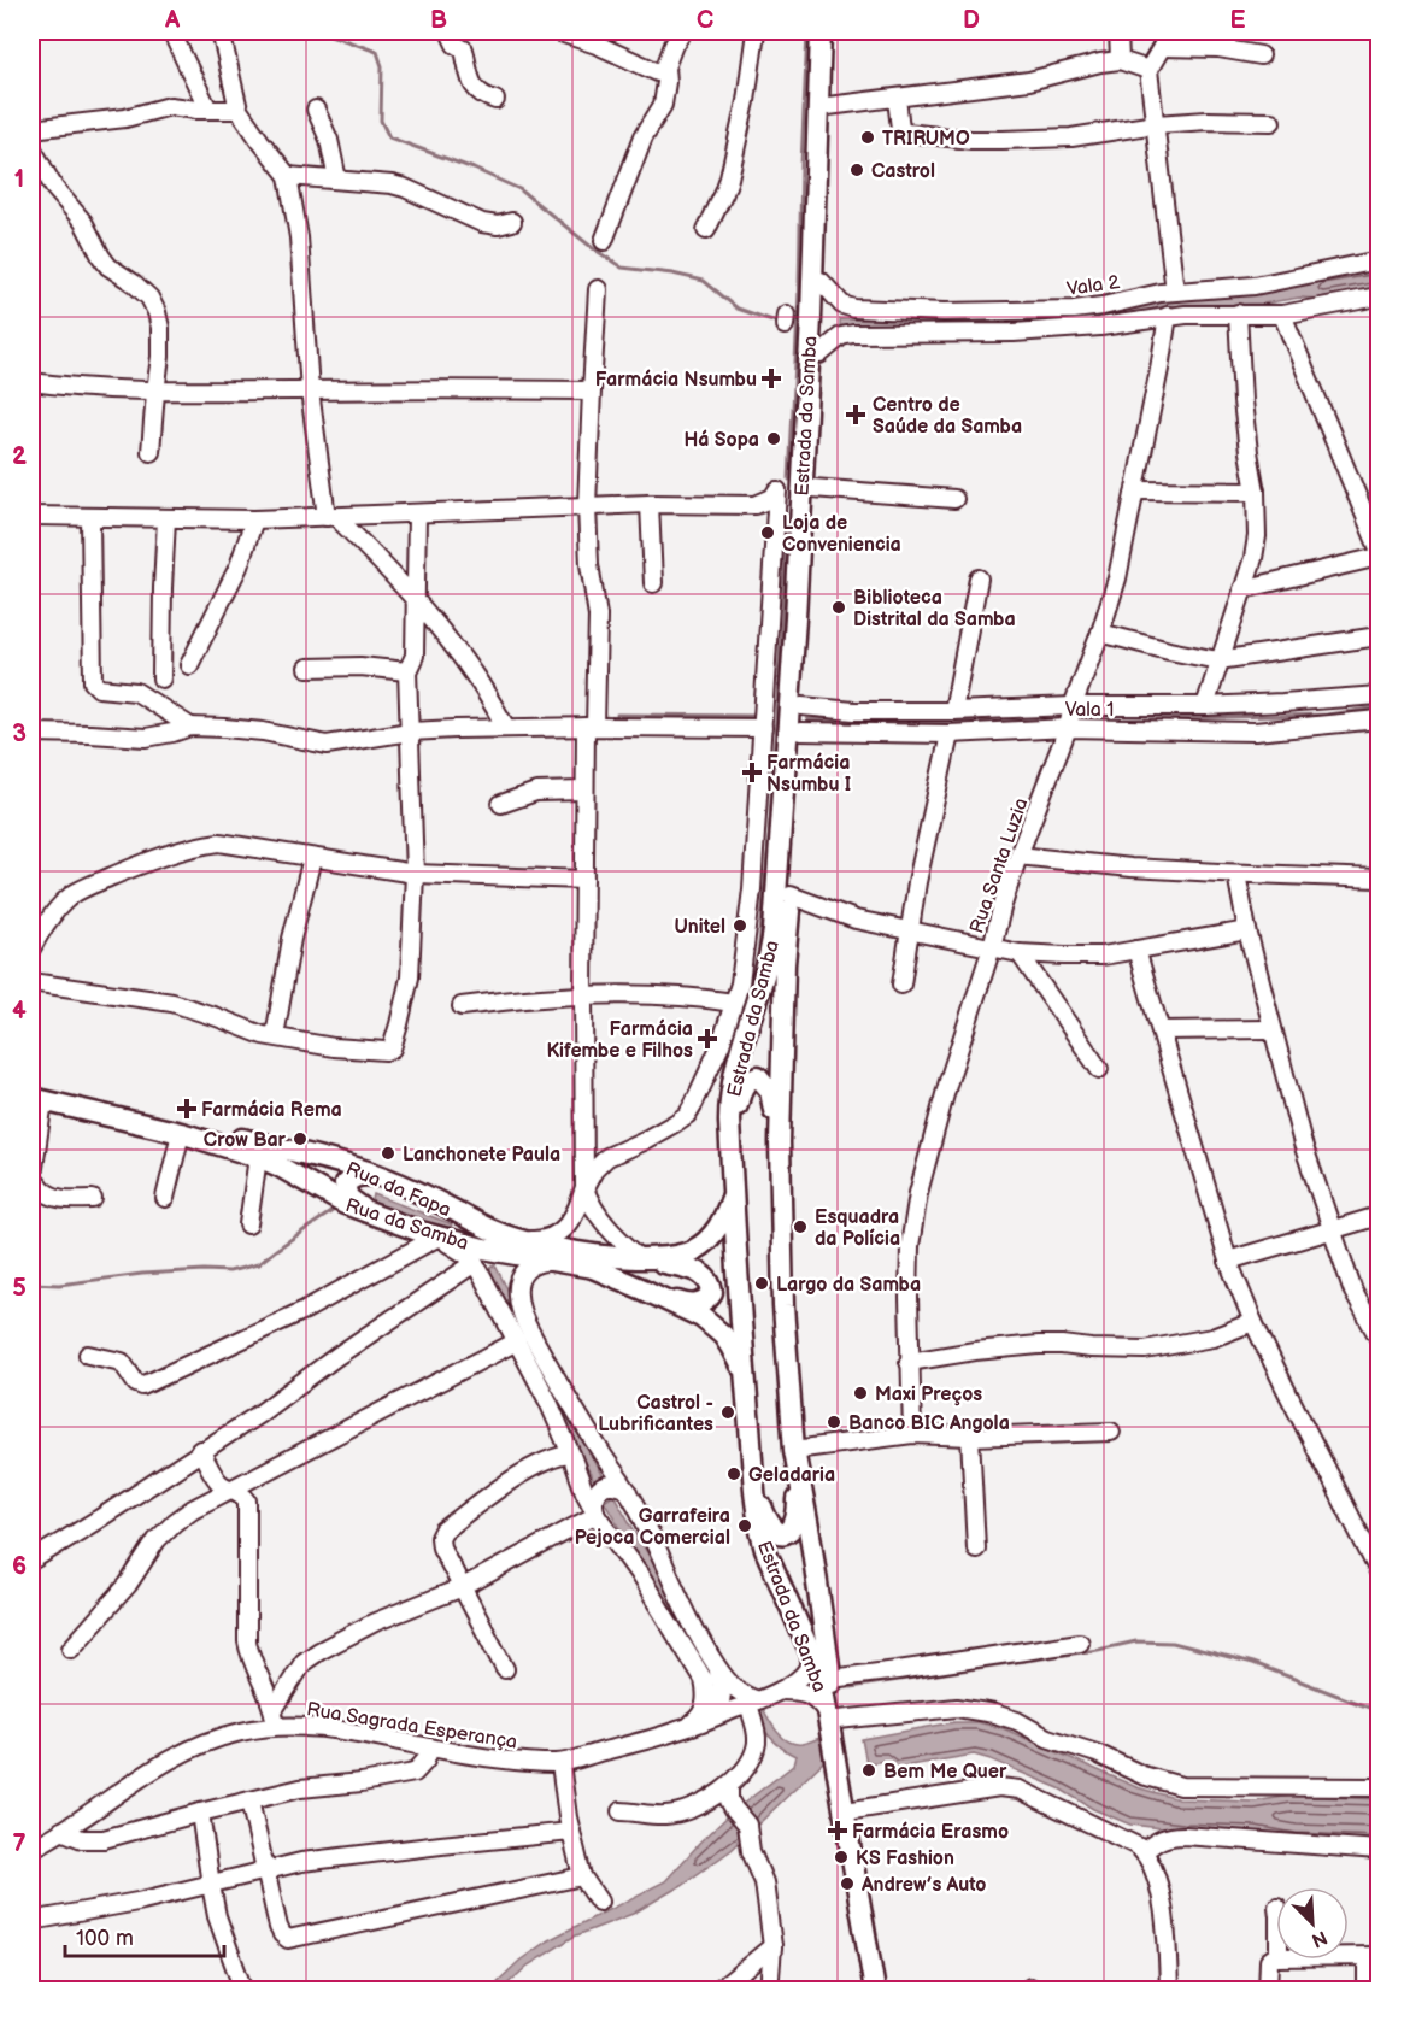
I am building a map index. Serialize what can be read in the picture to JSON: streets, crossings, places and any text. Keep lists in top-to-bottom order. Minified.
{"streets":{"main road":["Estrada da Samba","Rua da Fapa","Rua da Samba"],"street":["Vala 2","Vala 1","Rua Santa Luzia","Rua Sagrada Esperança"]},"crossings":[["Vala 2","Estrada da Samba"],["Vala 2","Rua Santa Luzia"],["Estrada da Samba","Vala 1"],["Estrada da Samba","Rua da Fapa"],["Estrada da Samba","Rua da Samba"],["Estrada da Samba","Rua Sagrada Esperança"],["Vala 1","Rua Santa Luzia"],["Rua da Fapa","Rua da Samba"]],"places":{"other":["TRIRUMO","Castrol","Há Sopa","Loja de Conveniencia","Biblioteca Distrital da Samba","Unitel","Crow Bar","Lanchonete Paula","Esquadra da Polícia","Largo da Samba","Maxi Preços","Castrol - Lubrificantes","Banco BIC Angola","Geladaria","Garrafeira Pejoca Comercial","Bem Me Quer","KS Fashion","Andrew’s Auto"],"health":["Farmácia Nsumbu","Centro de Saúde da Samba","Farmácia Nsumbu I","Farmácia Kifembe e Filhos","Farmácia Rema","Farmácia Erasmo"]},"scale_bar":"100 m","north":"bottom right","grid":{"columns":["A","B","C","D","E"],"rows":["1","2","3","4","5","6","7"]}}
